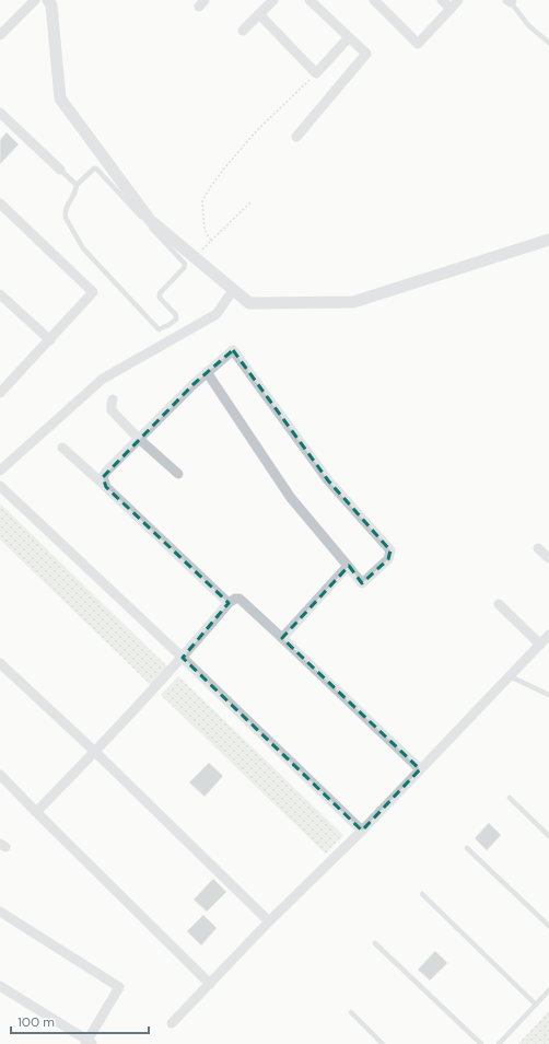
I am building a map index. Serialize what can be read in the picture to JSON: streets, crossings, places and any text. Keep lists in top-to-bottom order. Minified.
{"scale_bar":"100 m"}
